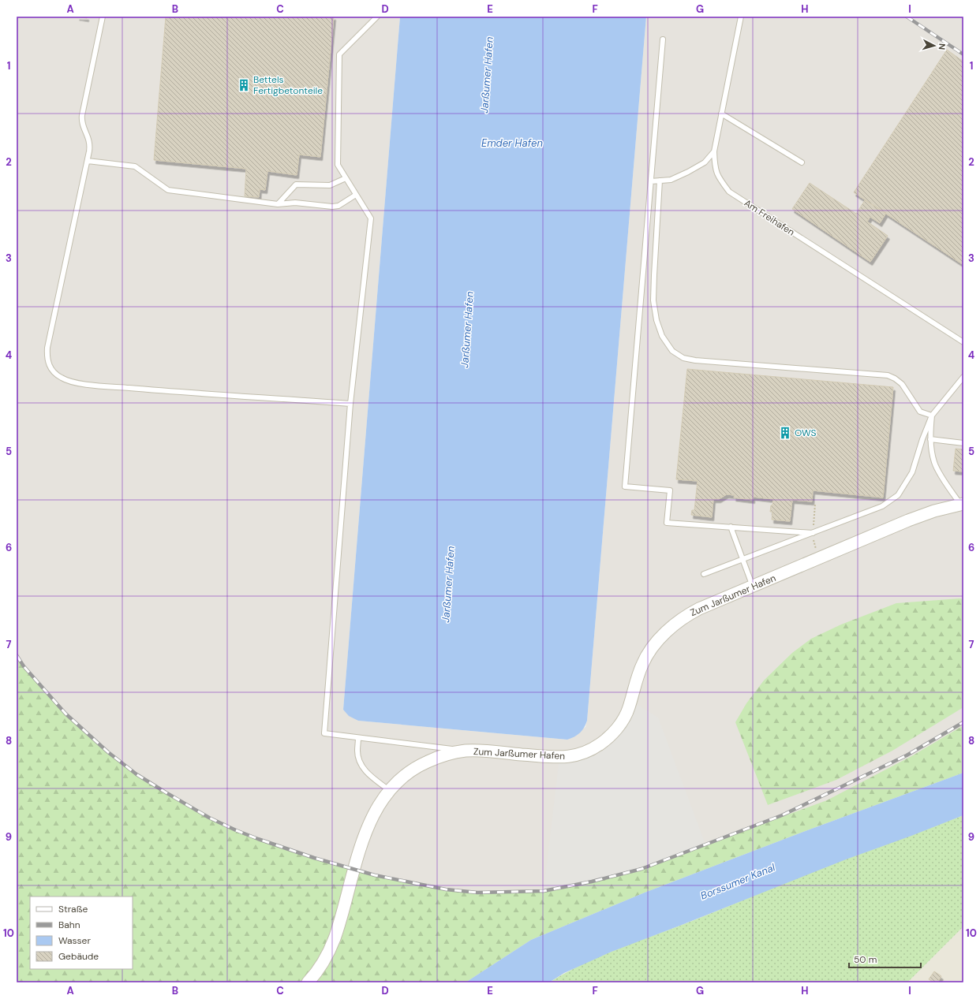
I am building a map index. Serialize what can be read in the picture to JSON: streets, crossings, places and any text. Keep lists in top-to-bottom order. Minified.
{"streets":{"street":["Zum Jarßumer Hafen"],"lane":["Am Freihafen"]},"water":["Jarßumer Hafen","Emder Hafen","Borssumer Kanal"],"places":{"building":["Bettels Fertigbetonteile","OWS"]},"legend":["Straße","Bahn","Wasser","Gebäude"],"scale_bar":"50 m","north":"right","grid":{"columns":["A","B","C","D","E","F","G","H","I"],"rows":["1","2","3","4","5","6","7","8","9","10"]}}
